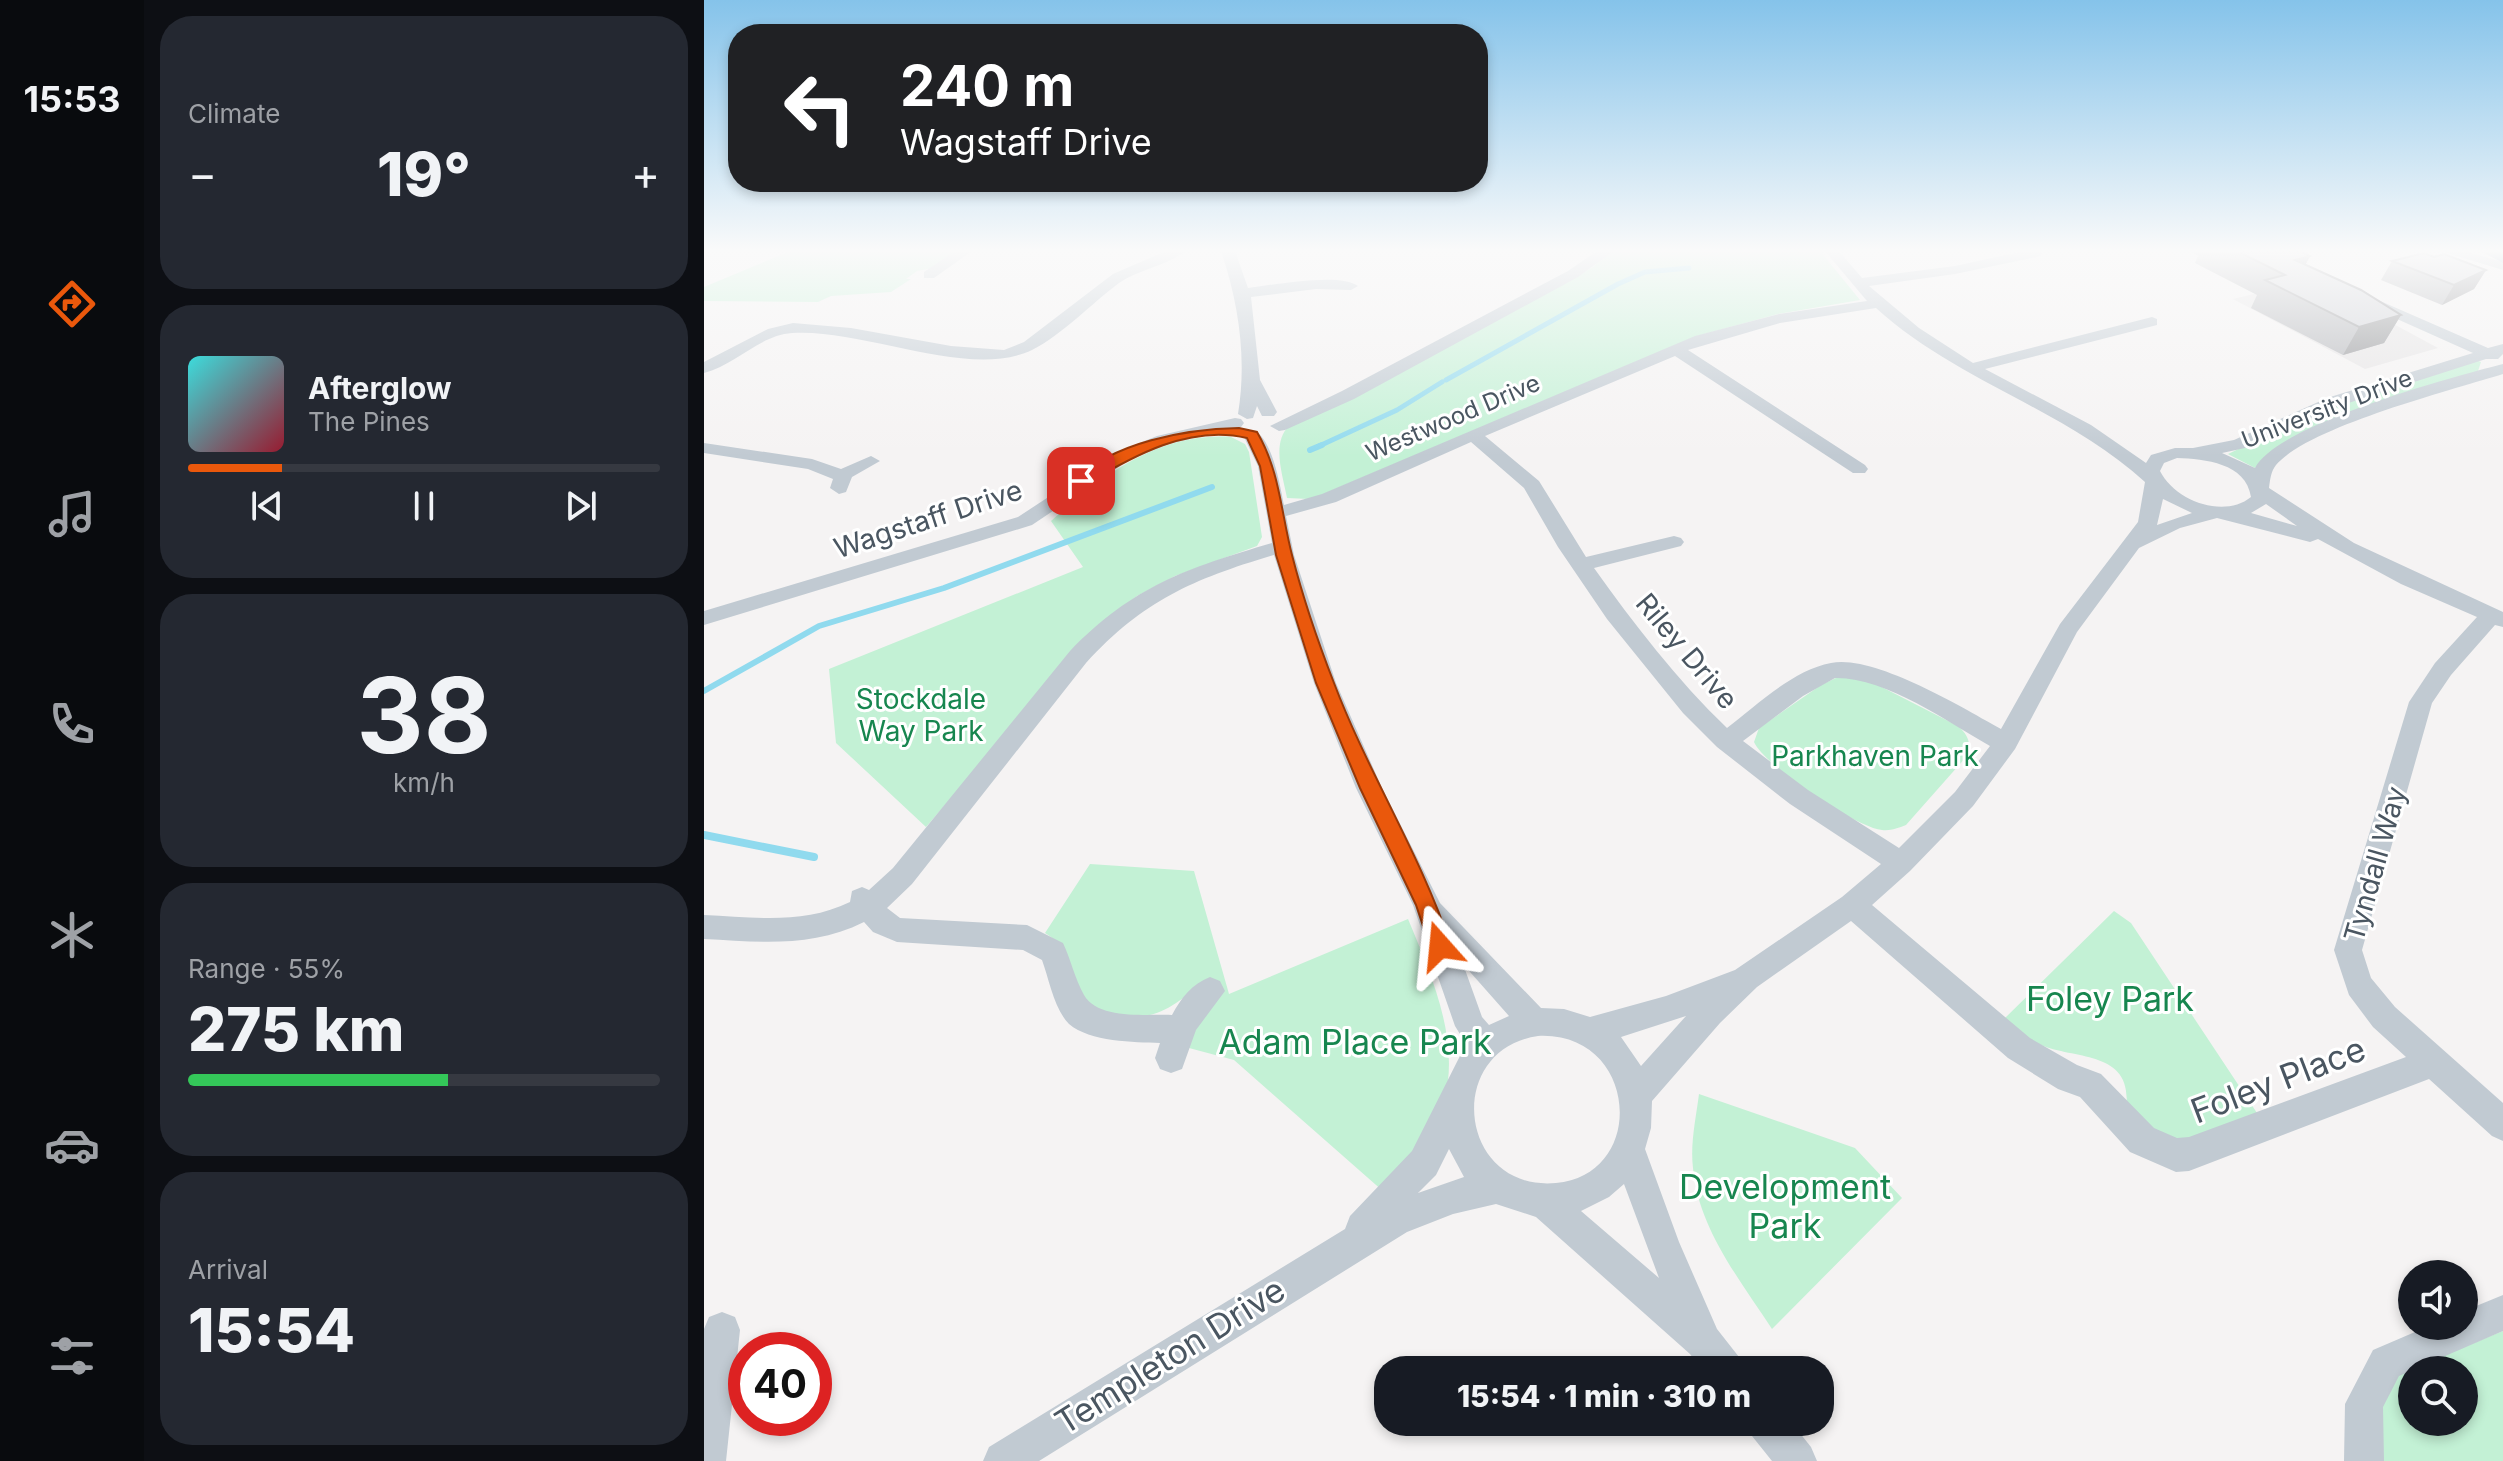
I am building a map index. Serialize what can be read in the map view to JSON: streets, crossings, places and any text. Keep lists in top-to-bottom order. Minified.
{"streets":{"street":["University Drive","Westwood Drive","Wagstaff Drive","Riley Drive","Tyndall Way","Foley Place","Templeton Drive"]},"crossings":[["Westwood Drive","Riley Drive"],["Tyndall Way","Foley Place"]],"parks":["Stockdale Way Park","Parkhaven Park","Foley Park","Adam Place Park","Development Park"],"page":{"tabs":"15:53","tile":["Climate",["38","km/h"],["Range · 55%","275 km"],["Arrival","15:54"]],"turn":["240 m","Wagstaff Drive"],"heat":["−","19°","+"],"song":["Afterglow","The Pines"],"limit":"40","trip":"15:54 · 1 min · 310 m"}}
